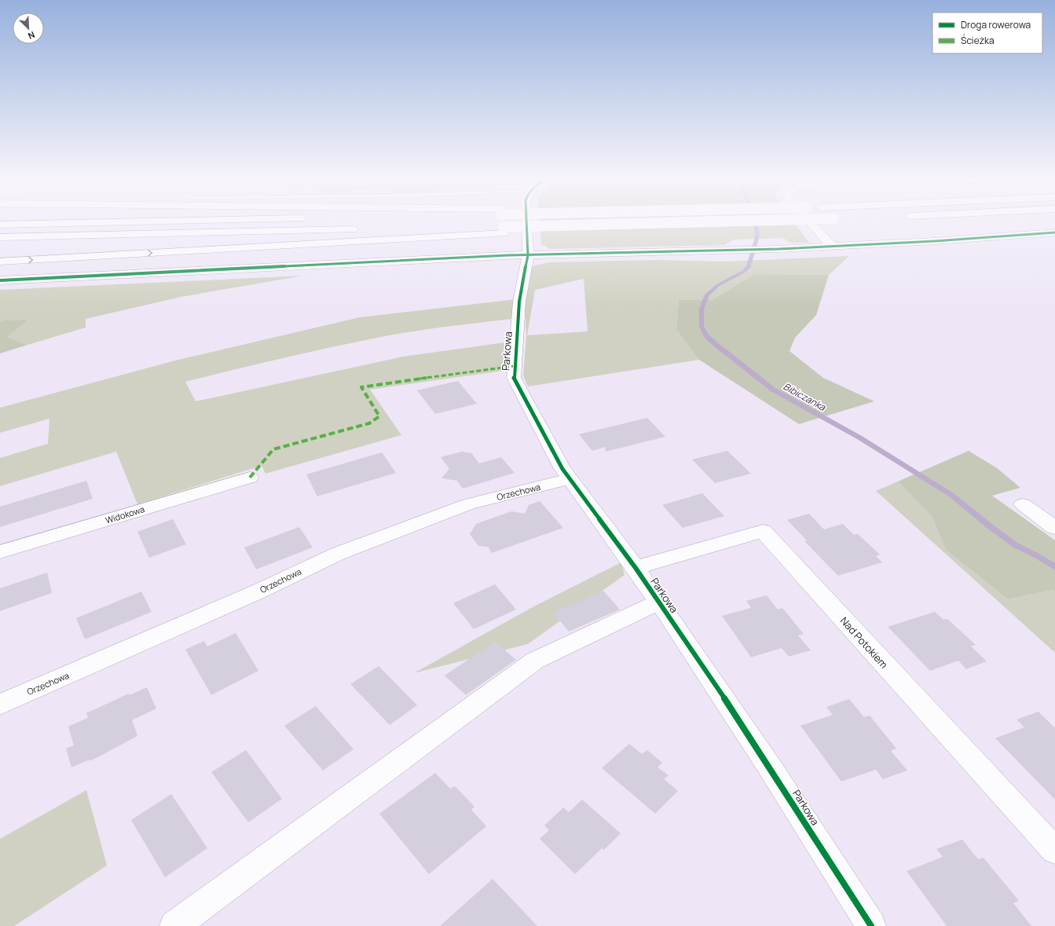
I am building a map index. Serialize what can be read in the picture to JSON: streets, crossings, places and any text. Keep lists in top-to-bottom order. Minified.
{"streets":{"main road":["Parkowa","Orzechowa","Widokowa","Nad Potokiem"]},"crossings":[["Parkowa","Orzechowa"],["Parkowa","Nad Potokiem"]],"water":["Bibiczanka"],"legend":["Droga rowerowa","Ścieżka"],"north":"bottom right"}
